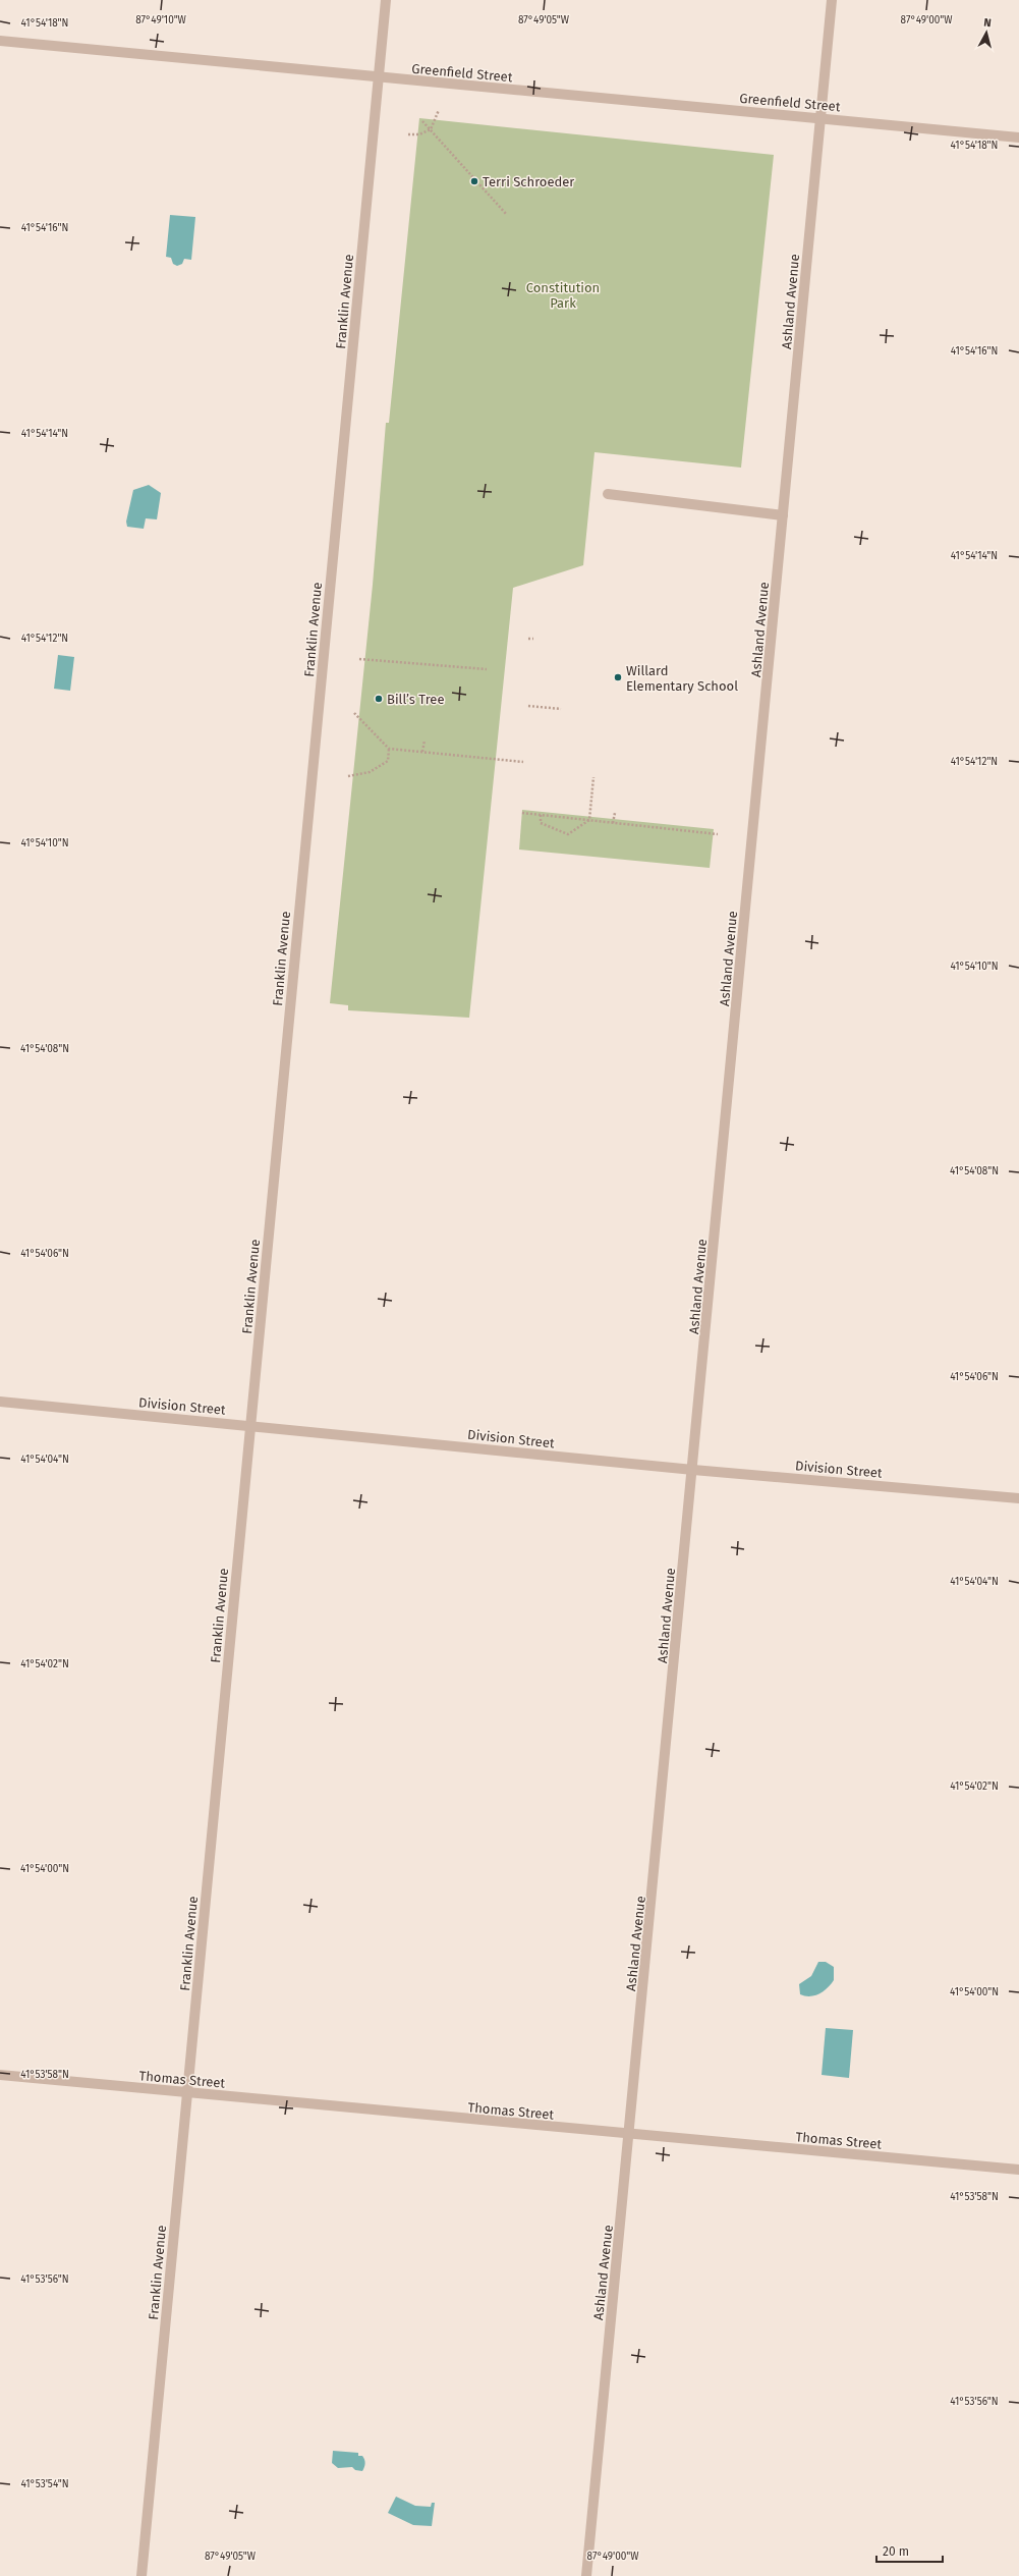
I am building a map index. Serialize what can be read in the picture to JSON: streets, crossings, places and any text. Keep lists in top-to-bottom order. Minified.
{"streets":{"street":["Greenfield Street","Franklin Avenue","Ashland Avenue","Division Street","Thomas Street"]},"crossings":[["Greenfield Street","Franklin Avenue"],["Greenfield Street","Ashland Avenue"],["Franklin Avenue","Division Street"],["Franklin Avenue","Thomas Street"],["Ashland Avenue","Division Street"],["Ashland Avenue","Thomas Street"]],"parks":["Constitution Park"],"places":["Terri Schroeder","Willard Elementary School","Bill’s Tree"],"scale_bar":"20 m","north":"top","coordinates":["87°49'10\"W","87°49'05\"W","87°49'00\"W","41°54'18\"N","41°54'16\"N","41°54'14\"N","41°54'12\"N","41°54'10\"N","41°54'08\"N","41°54'06\"N","41°54'04\"N","41°54'02\"N","41°54'00\"N","41°53'58\"N","41°53'56\"N","41°53'54\"N"]}
